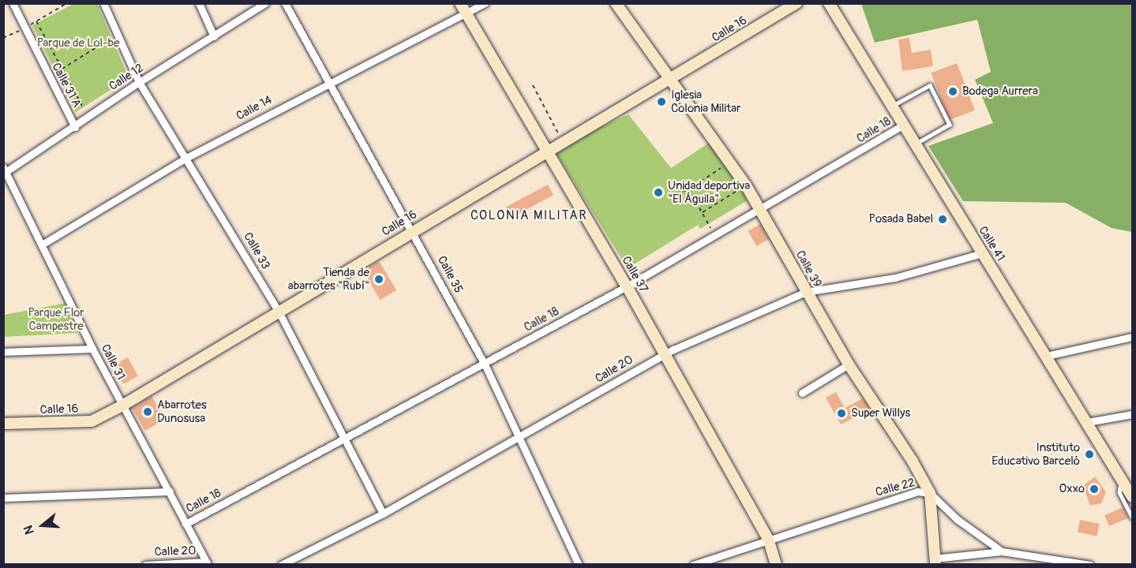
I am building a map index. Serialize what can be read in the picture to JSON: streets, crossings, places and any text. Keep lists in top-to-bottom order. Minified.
{"streets":{"main road":["Calle 16","Calle 41","Calle 39","Calle 37"],"street":["Calle 12","Calle 31 A","Calle 14","Calle 18","Calle 33","Calle 35","Calle 31","Calle 20","Calle 22"]},"crossings":[["Calle 16","Calle 33"],["Calle 16","Calle 39"],["Calle 16","Calle 35"],["Calle 16","Calle 37"],["Calle 16","Calle 31"],["Calle 12","Calle 31 A"],["Calle 12","Calle 33"],["Calle 12","Calle 31"],["Calle 14","Calle 33"],["Calle 14","Calle 35"],["Calle 14","Calle 37"],["Calle 14","Calle 31"],["Calle 18","Calle 41"],["Calle 18","Calle 33"],["Calle 18","Calle 39"],["Calle 18","Calle 35"],["Calle 18","Calle 37"],["Calle 18","Calle 31"],["Calle 41","Calle 20"],["Calle 33","Calle 20"],["Calle 39","Calle 20"],["Calle 39","Calle 22"],["Calle 35","Calle 20"],["Calle 37","Calle 20"],["Calle 37","Calle 22"],["Calle 31","Calle 20"]],"districts":["COLONIA MILITAR"],"parks":["Parque de Lol-be","Parque Flor Campestre"],"places":["Bodega Aurrera","Iglesia Colonia Militar","Unidad deportiva \"El Águila\"","Posada Babel","Tienda de abarrotes \"Rubí\"","Abarrotes Dunosusa","Super Willys","Instituto Educativo Barceló","Oxxo"],"north":"left"}
